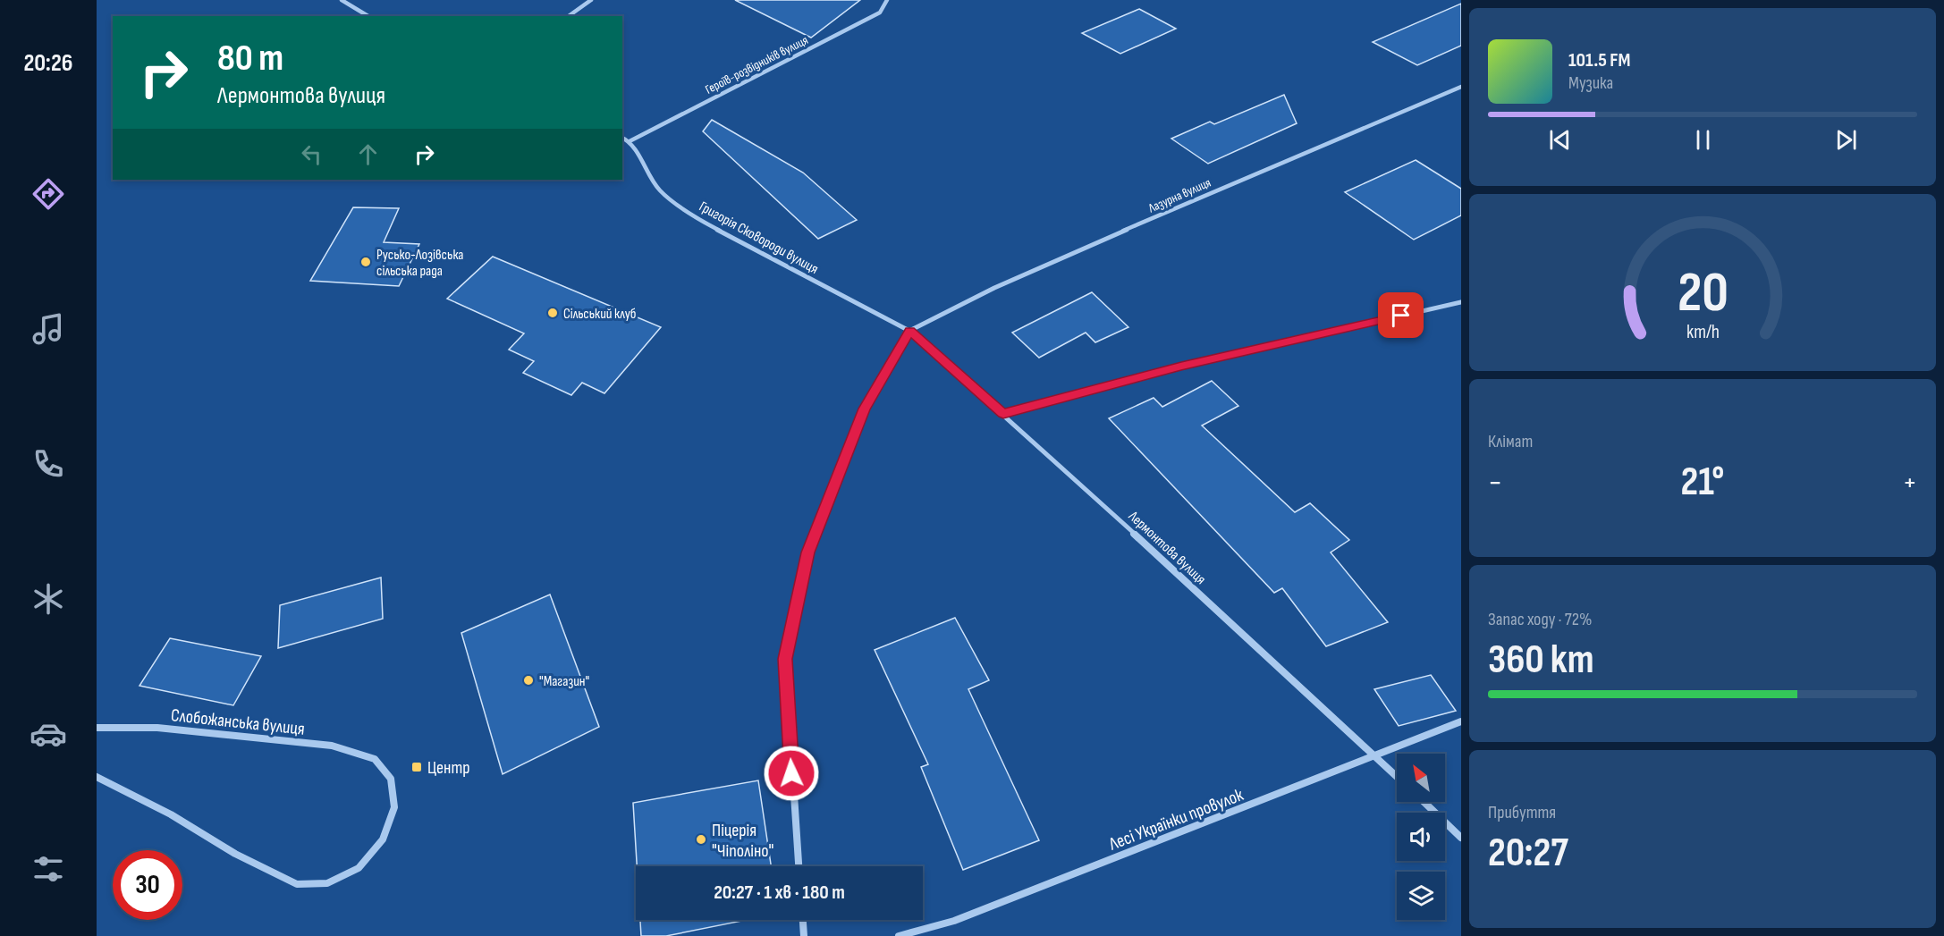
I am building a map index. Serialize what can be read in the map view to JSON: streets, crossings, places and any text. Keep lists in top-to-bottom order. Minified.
{"streets":{"street":["Героїв-розвідників вулиця","Лазурна вулиця","Григорія Сковороди вулиця","Лермонтова вулиця","Слобожанська вулиця","Лесі Українки провулок"]},"crossings":[["Героїв-розвідників вулиця","Григорія Сковороди вулиця"],["Лазурна вулиця","Григорія Сковороди вулиця"],["Лазурна вулиця","Лермонтова вулиця"],["Григорія Сковороди вулиця","Лермонтова вулиця"],["Лермонтова вулиця","Лесі Українки провулок"]],"places":{"other":["Русько-Лозівська сільська рада","Сільський клуб","\"Магазин\"","Піцерія \"Чіполіно\""],"transit":["Центр"]},"north":"top left","page":{"tabs":"20:26","turn":["80 m","Лермонтова вулиця"],"song":["101.5 FM","Музика"],"tile":["Клімат",["Запас ходу · 72%","360 km"],["Прибуття","20:27"]],"heat":["−","21°","+"],"limit":"30","trip":"20:27 · 1 хв · 180 m","gauge":["20","km/h"]}}
